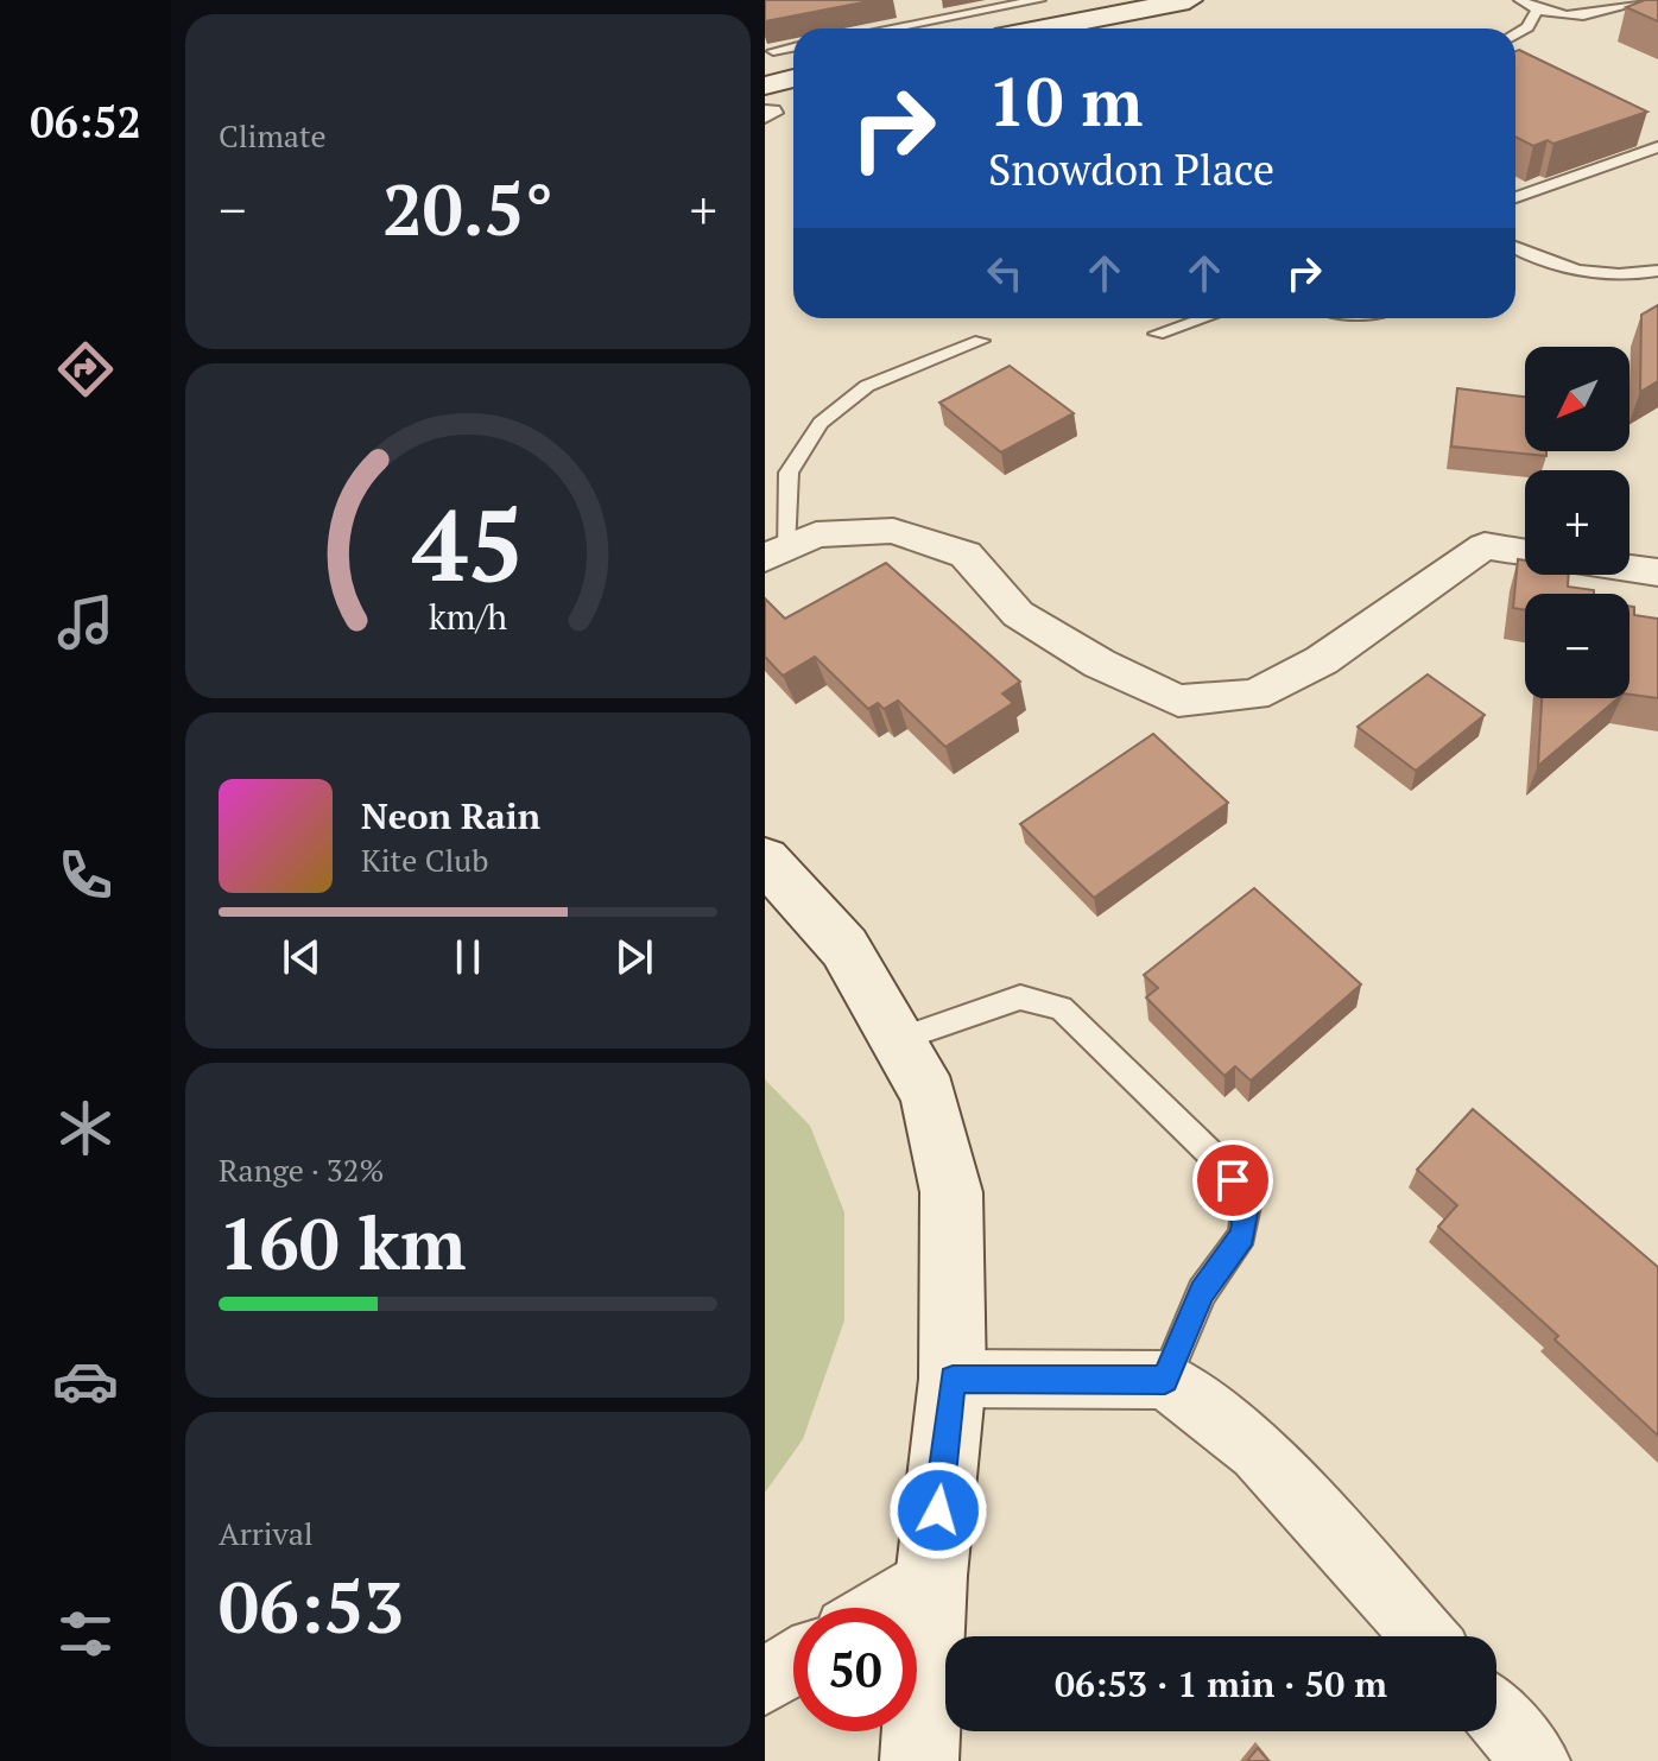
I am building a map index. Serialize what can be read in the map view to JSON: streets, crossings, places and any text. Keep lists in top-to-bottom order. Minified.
{"north":"bottom left","page":{"tabs":"06:52","tile":["Climate",["Range · 32%","160 km"],["Arrival","06:53"]],"turn":["10 m","Snowdon Place"],"heat":["−","20.5°","+"],"map_buttons":["+","−"],"song":["Neon Rain","Kite Club"],"limit":"50","trip":"06:53 · 1 min · 50 m","gauge":["45","km/h"]}}
